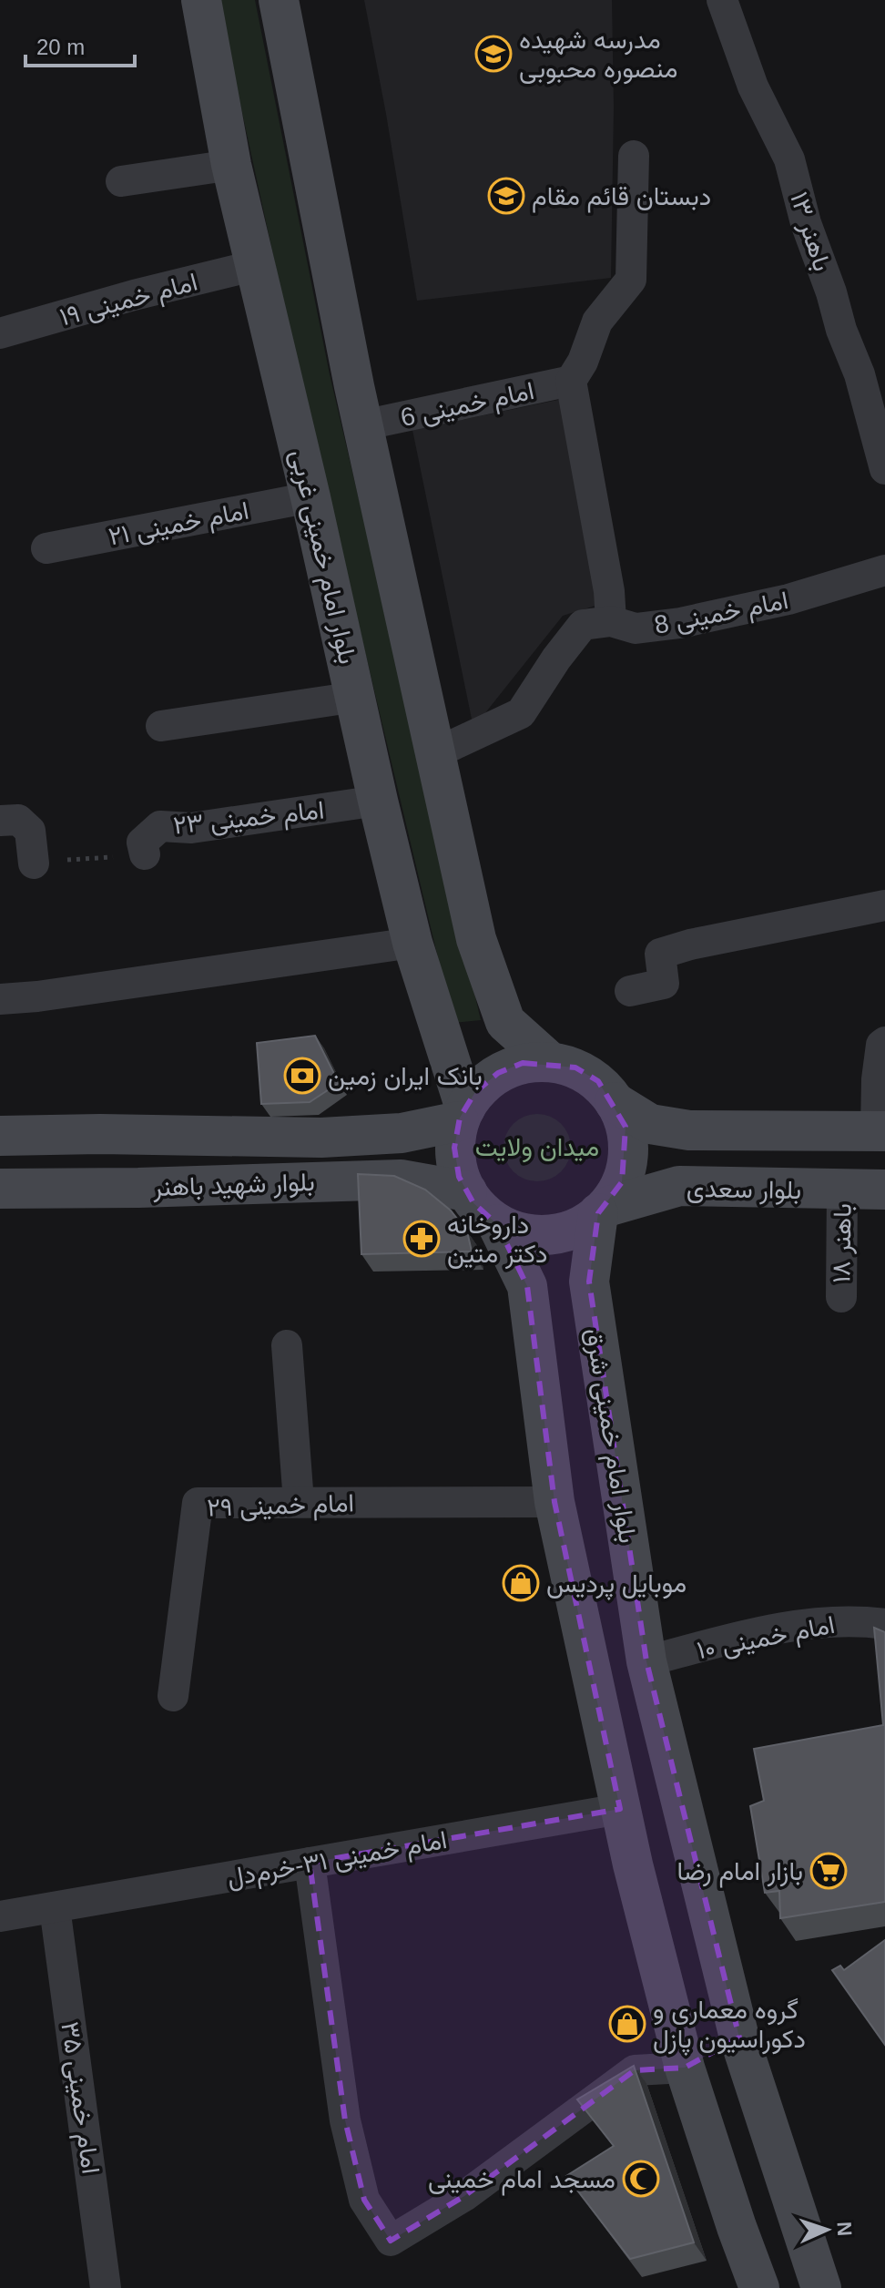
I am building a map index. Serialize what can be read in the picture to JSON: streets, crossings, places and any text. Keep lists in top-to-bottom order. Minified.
{"streets":{"main road":["بلوار امام خمینی غربی","بلوار شهید باهنر","بلوار سعدی","بلوار امام خمینی شرق"],"street":["باهنر ۱۳","امام خمینی ۱۹","امام خمینی 6","امام خمینی ۲۱","امام خمینی 8","امام خمینی ۲۳","باهنر ۱۸","امام خمینی ۲۹","امام خمینی ۱۰","امام خمینی ۳۱-خرم‌دل","امام خمینی ۳۵"]},"crossings":[["امام خمینی ۱۹","بلوار امام خمینی غربی"],["امام خمینی ۲۱","بلوار امام خمینی غربی"],["بلوار امام خمینی غربی","امام خمینی ۲۳"],["بلوار امام خمینی غربی","بلوار شهید باهنر"],["بلوار امام خمینی غربی","بلوار سعدی"],["بلوار امام خمینی غربی","بلوار امام خمینی شرق"],["بلوار شهید باهنر","بلوار سعدی"],["بلوار شهید باهنر","بلوار امام خمینی شرق"],["بلوار سعدی","باهنر ۱۸"],["بلوار سعدی","بلوار امام خمینی شرق"],["بلوار امام خمینی شرق","امام خمینی ۱۰"],["امام خمینی ۳۱-خرم‌دل","امام خمینی ۳۵"]],"parks":["میدان ولایت"],"places":{"school or university":["مدرسه شهیده منصوره محبوبی","دبستان قائم مقام"],"bank":["بانک ایران زمین"],"pharmacy":["داروخانه دکتر متین"],"shop":["موبایل پردیس","گروه معماری و دکوراسیون پازل"],"supermarket":["بازار امام رضا"],"mosque":["مسجد امام خمینی"]},"scale_bar":"20 m","north":"right"}
